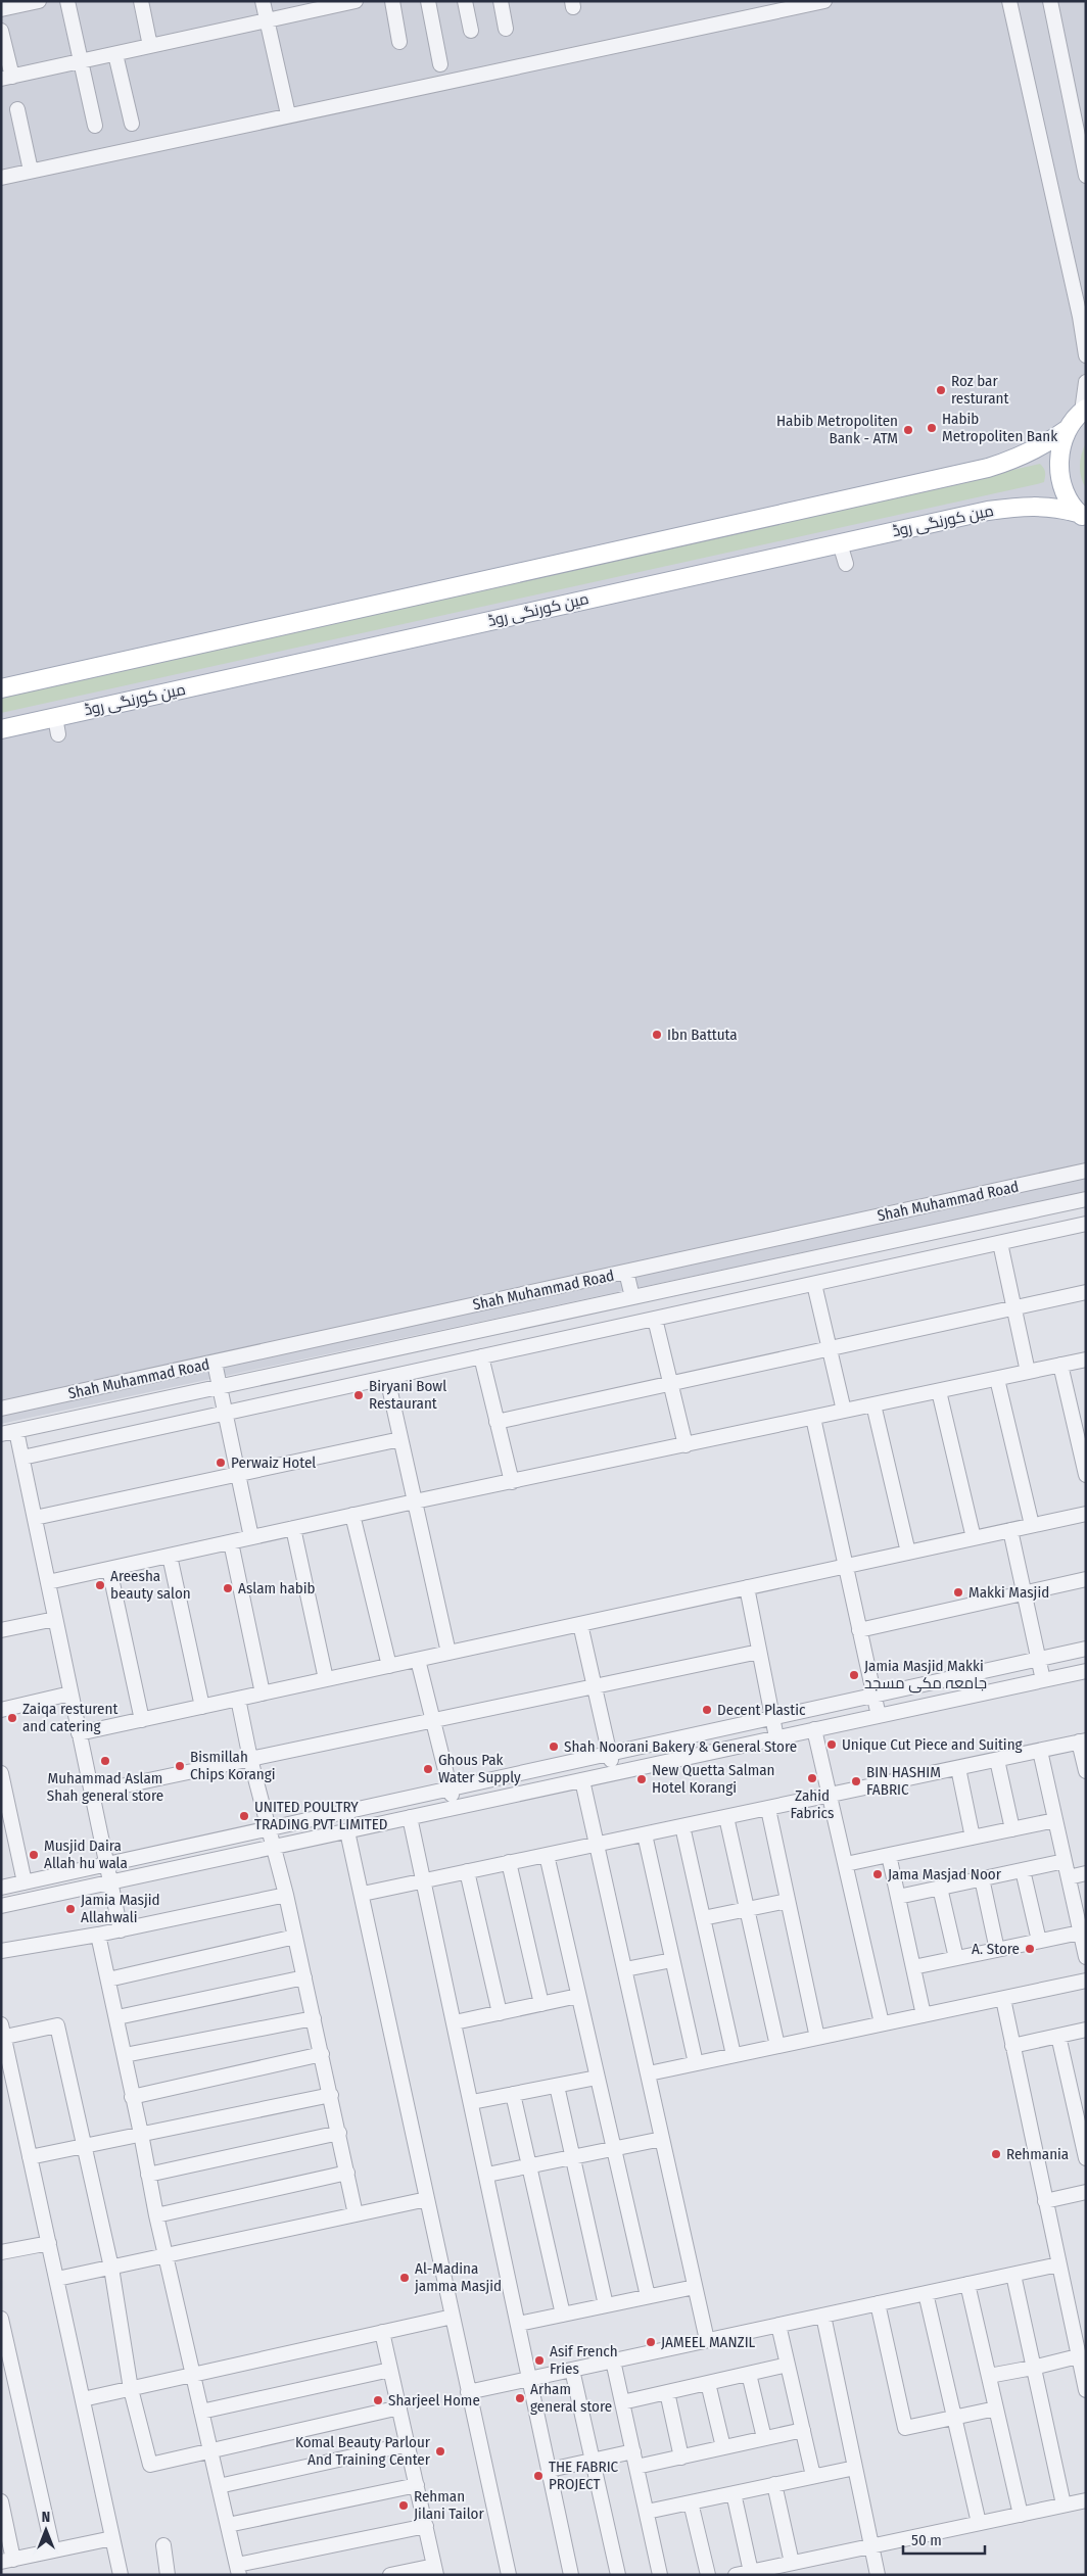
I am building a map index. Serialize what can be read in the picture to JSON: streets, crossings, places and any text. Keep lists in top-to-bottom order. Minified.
{"streets":{"main road":["مین کورنگی روڈ"],"street":["Shah Muhammad Road"]},"places":["Roz bar resturant","Habib Metropoliten Bank","Habib Metropoliten Bank - ATM","Ibn Battuta","Biryani Bowl Restaurant","Perwaiz Hotel","Areesha beauty salon","Aslam habib","Makki Masjid","Jamia Masjid Makki جامعہ مکی مسجد","Decent Plastic","Zaiqa resturent and catering","Unique Cut Piece and Suiting","Shah Noorani Bakery & General Store","Muhammad Aslam Shah general store","Bismillah Chips Korangi","Ghous Pak Water Supply","Zahid Fabrics","New Quetta Salman Hotel Korangi","BIN HASHIM FABRIC","UNITED POULTRY TRADING PVT LIMITED","Musjid Daira Allah hu wala","Jama Masjad Noor","Jamia Masjid Allahwali","A. Store","Rehmania","Al-Madina jamma Masjid","JAMEEL MANZIL","Asif French Fries","Arham general store","Sharjeel Home","Komal Beauty Parlour And Training Center","THE FABRIC PROJECT","Rehman Jilani Tailor"],"scale_bar":"50 m","north":"top"}
